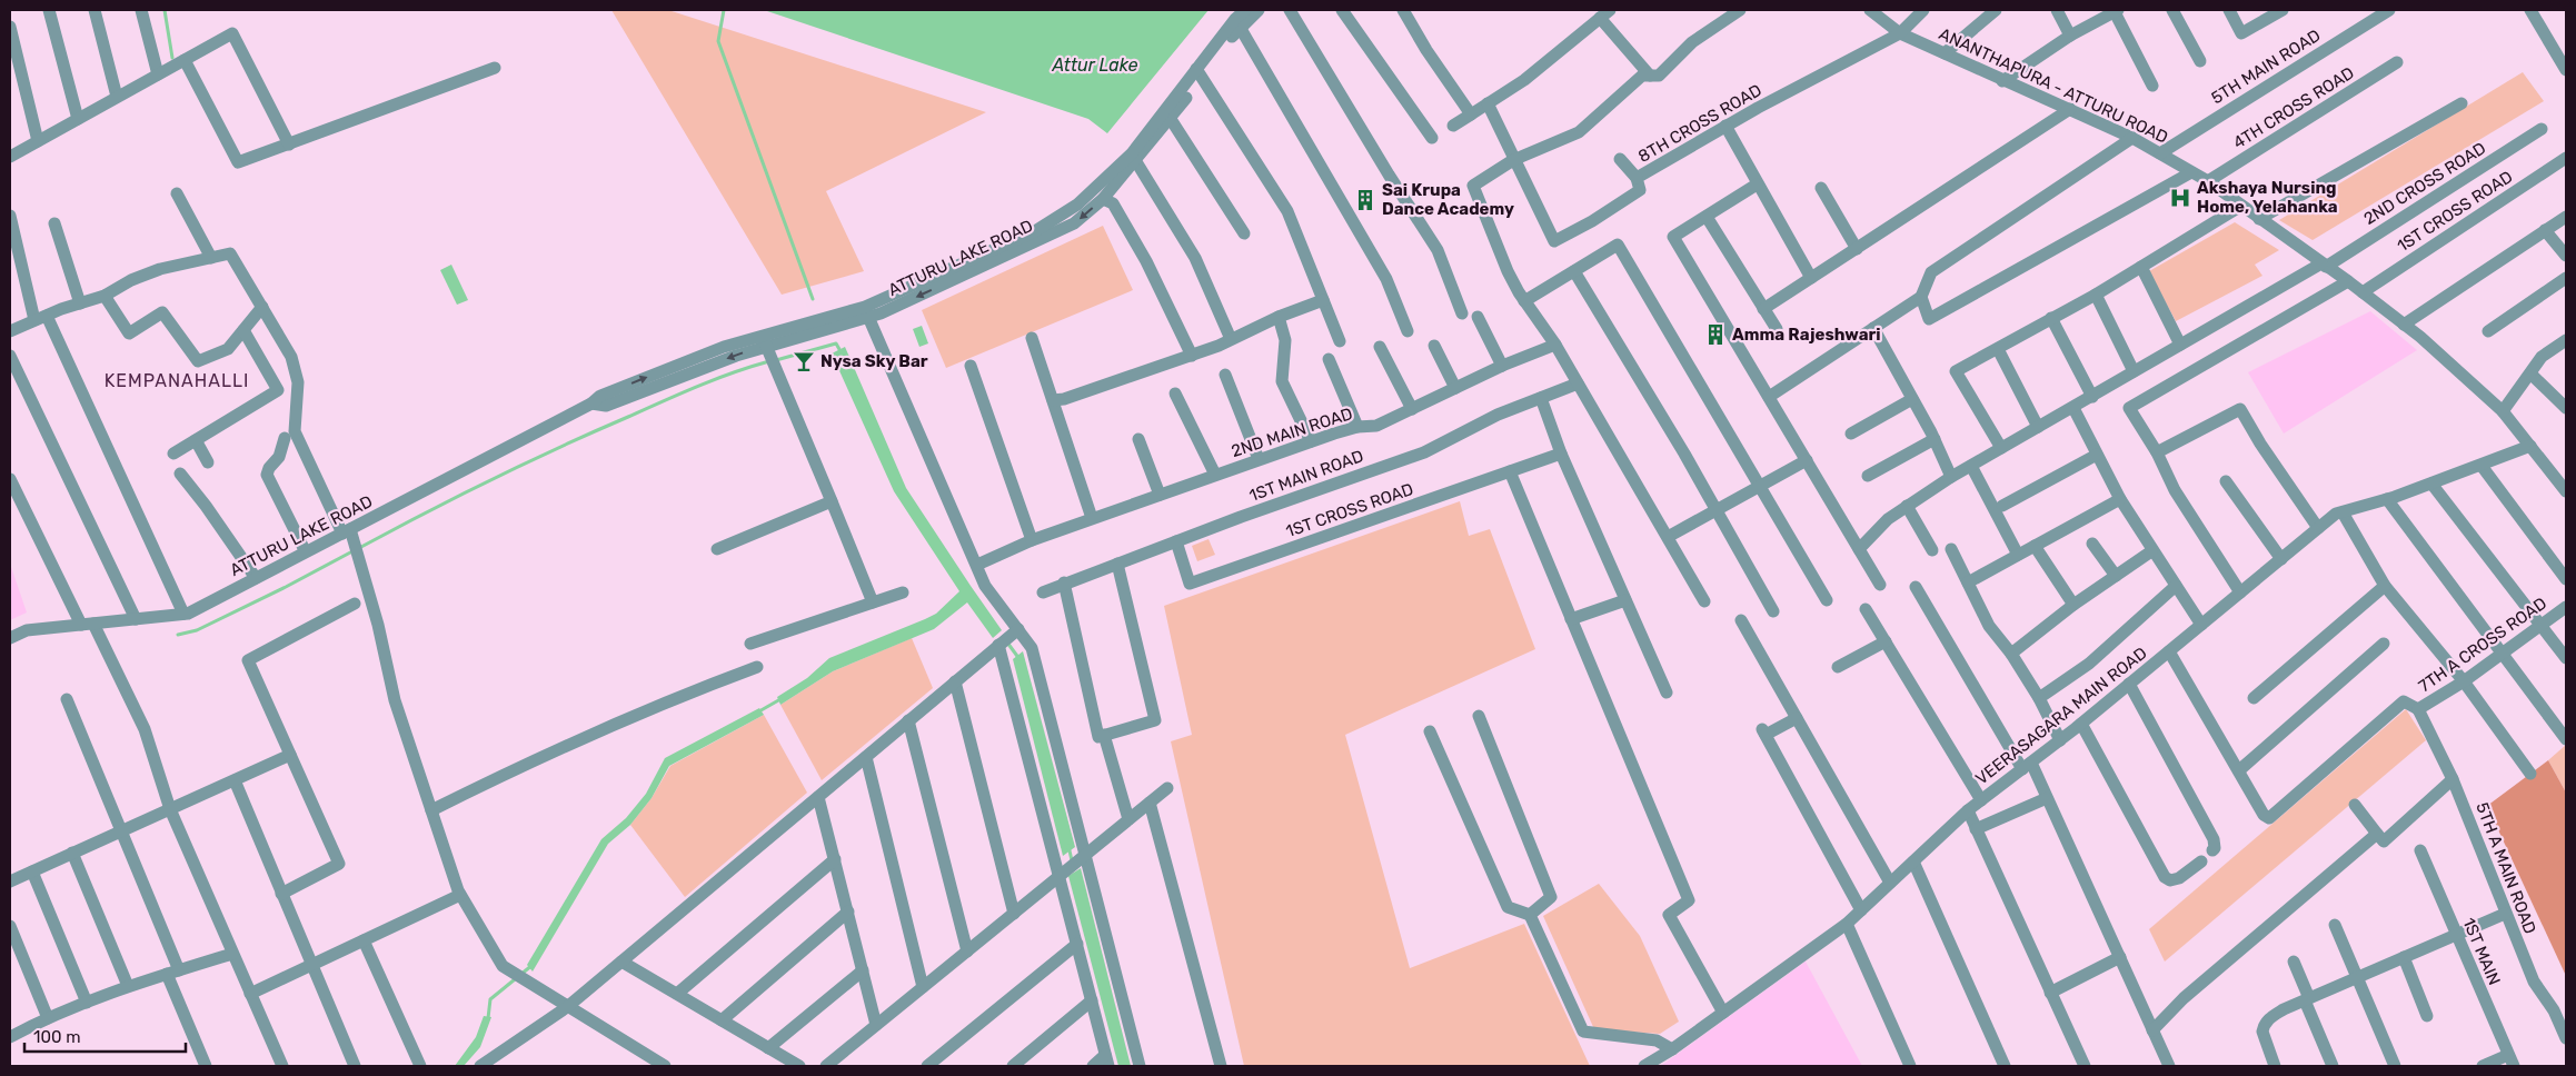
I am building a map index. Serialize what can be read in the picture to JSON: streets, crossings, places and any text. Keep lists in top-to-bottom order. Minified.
{"streets":{"street":["5TH MAIN ROAD","ANANTHAPURA - ATTURU ROAD","4TH CROSS ROAD","8TH CROSS ROAD","2ND CROSS ROAD","1ST CROSS ROAD","ATTURU LAKE ROAD","2ND MAIN ROAD","1ST MAIN ROAD","7TH A CROSS ROAD","VEERASAGARA MAIN ROAD","5TH A MAIN ROAD","1ST MAIN"]},"crossings":[["5TH MAIN ROAD","ANANTHAPURA - ATTURU ROAD"],["ANANTHAPURA - ATTURU ROAD","4TH CROSS ROAD"],["ANANTHAPURA - ATTURU ROAD","8TH CROSS ROAD"],["ANANTHAPURA - ATTURU ROAD","2ND CROSS ROAD"],["ANANTHAPURA - ATTURU ROAD","1ST CROSS ROAD"],["ANANTHAPURA - ATTURU ROAD","VEERASAGARA MAIN ROAD"],["1ST CROSS ROAD","1ST MAIN ROAD"],["7TH A CROSS ROAD","5TH A MAIN ROAD"]],"districts":["KEMPANAHALLI"],"water":["Attur Lake"],"places":{"hospital":["Akshaya Nursing Home, Yelahanka"],"building":["Sai Krupa Dance Academy","Amma Rajeshwari"],"bar":["Nysa Sky Bar"]},"scale_bar":"100 m"}
